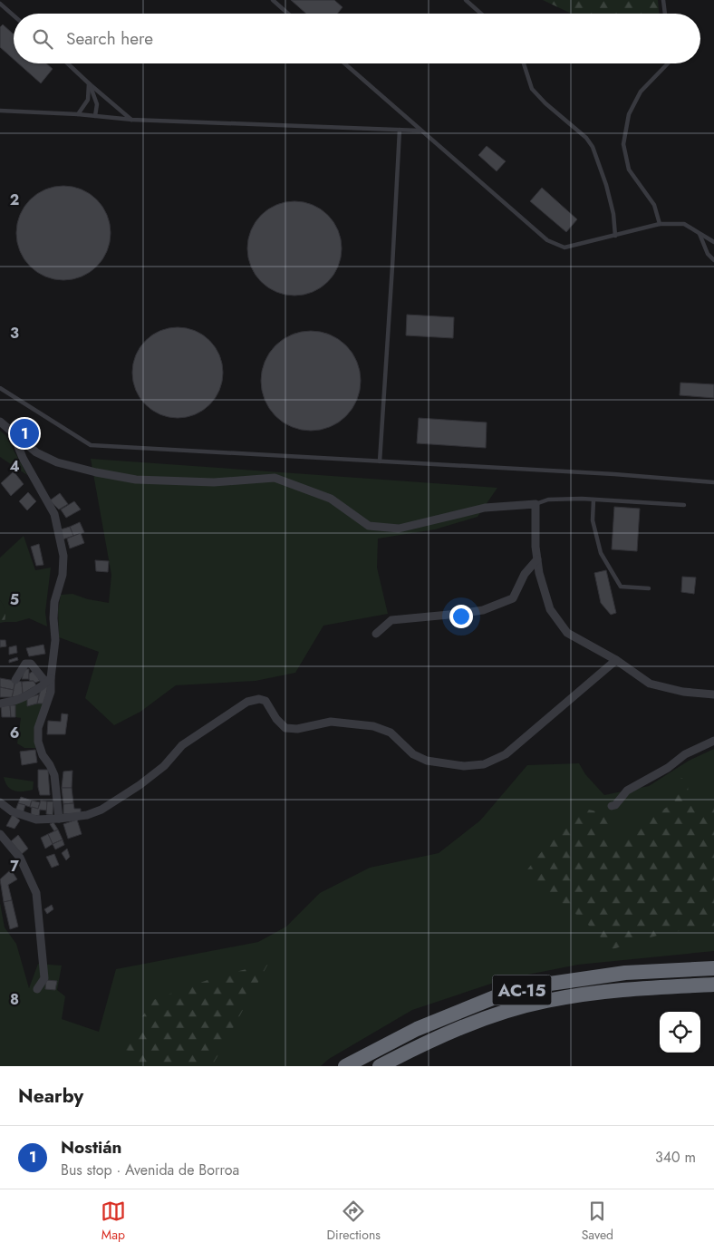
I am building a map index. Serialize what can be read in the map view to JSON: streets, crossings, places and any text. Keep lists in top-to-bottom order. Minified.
{"streets":{"highway":["AC-15"]},"page":{"search":"Search here","pins":"1","heading":"Nearby","list":[{"mark":"1","name":"Nostián","note":"Bus stop · Avenida de Borroa","value":"340 m"}],"nav":["Map","Directions","Saved"]},"grid":{"rows":["2","3","4","5","6","7","8"]}}
